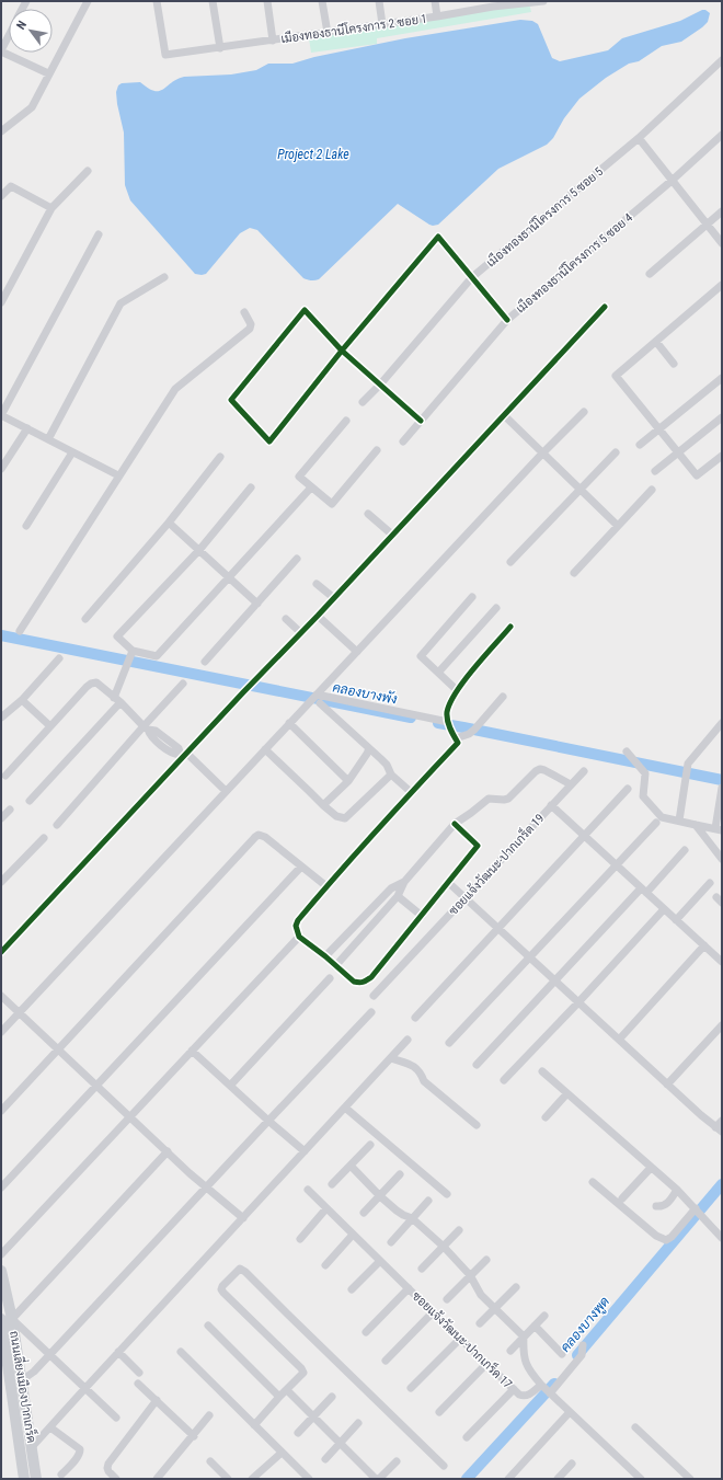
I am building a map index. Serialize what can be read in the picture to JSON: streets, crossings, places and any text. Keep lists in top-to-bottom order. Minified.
{"streets":{"main road":["ถนนเลี่ยงเมืองปากเกร็ด"],"street":["เมืองทองธานีโครงการ 2 ซอย 1","เมืองทองธานีโครงการ 5 ซอย 5","เมืองทองธานีโครงการ 5 ซอย 4","ซอยแจ้งวัฒนะ-ปากเกร็ด 19","ซอยแจ้งวัฒนะ-ปากเกร็ด 17"]},"water":["Project 2 Lake","คลองบางพัง","คลองบางพูด"],"north":"top left"}
